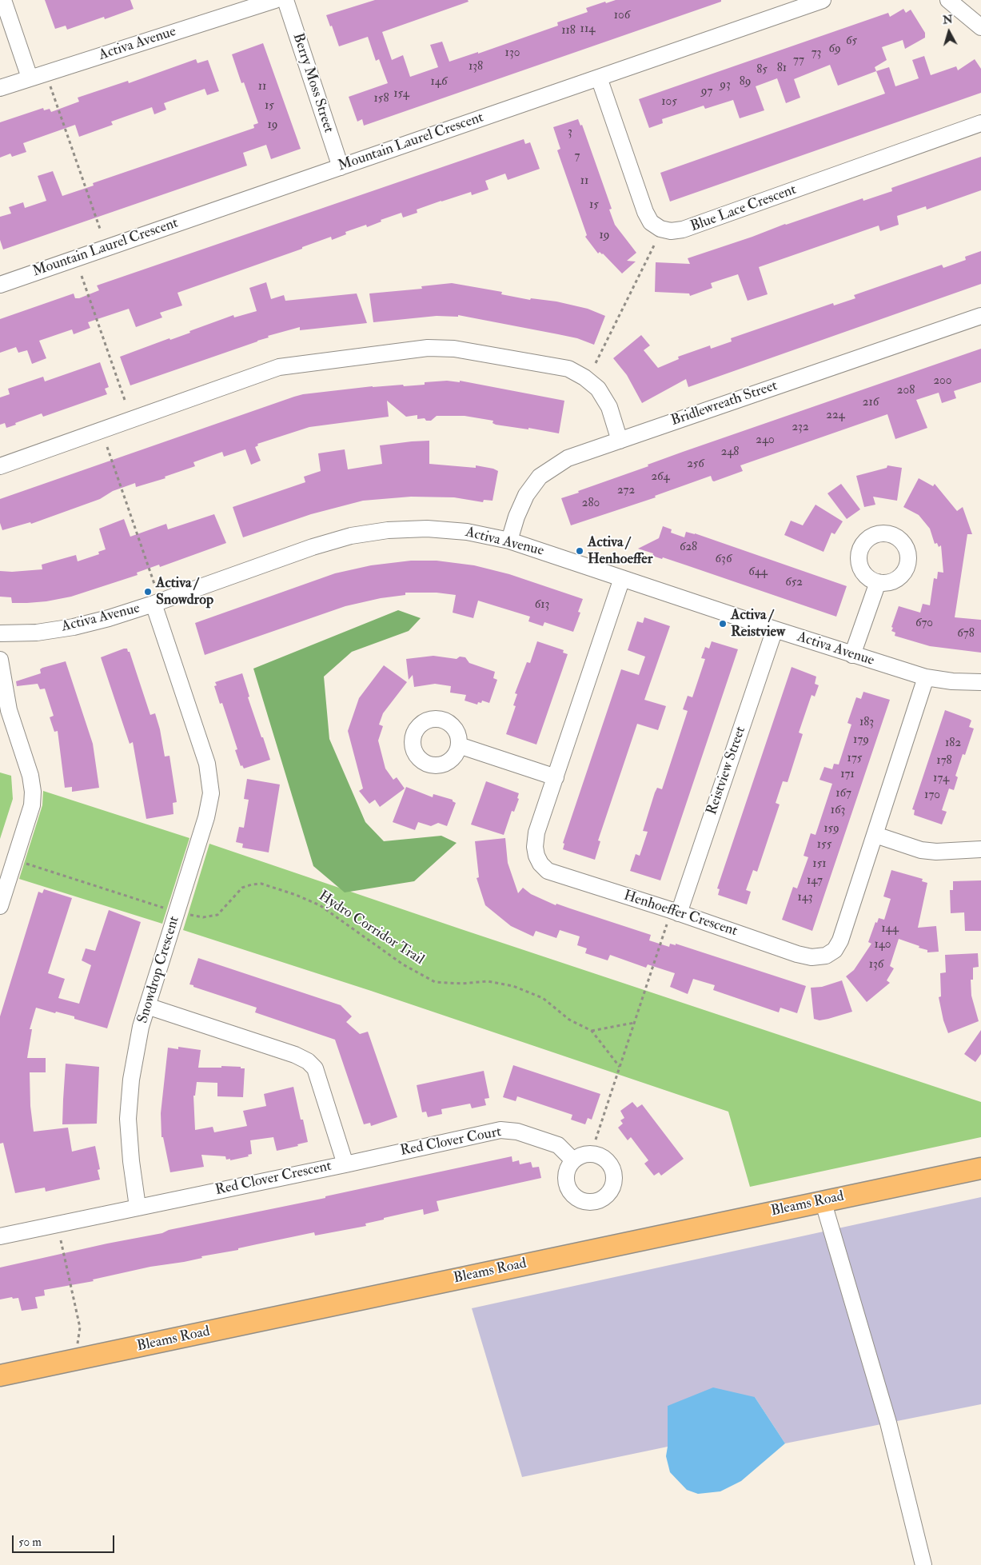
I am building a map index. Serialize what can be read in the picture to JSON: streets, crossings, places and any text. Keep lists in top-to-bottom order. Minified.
{"streets":{"main road":["Bleams Road"],"street":["Activa Avenue","Berry Moss Street","Mountain Laurel Crescent","Blue Lace Crescent","Bridlewreath Street","Reistview Street","Henhoeffer Crescent","Snowdrop Crescent","Red Clover Court","Red Clover Crescent"],"path":["Hydro Corridor Trail"]},"crossings":[["Activa Avenue","Bridlewreath Street"],["Activa Avenue","Reistview Street"],["Activa Avenue","Henhoeffer Crescent"],["Activa Avenue","Snowdrop Crescent"],["Berry Moss Street","Mountain Laurel Crescent"],["Mountain Laurel Crescent","Blue Lace Crescent"],["Reistview Street","Henhoeffer Crescent"],["Snowdrop Crescent","Red Clover Crescent"],["Red Clover Court","Red Clover Crescent"]],"places":["Activa / Henhoeffer","Activa / Snowdrop","Activa / Reistview"],"house_numbers":["106","114","118","65","69","130","73","77","138","81","85","146","89","93","11","97","154","158","105","15","19","3","7","11","15","19","200","208","216","224","232","240","248","256","264","272","280","628","636","644","652","613","670","678","183","179","182","175","178","171","174","167","170","163","159","155","151","147","143","144","140","136"],"scale_bar":"50 m","north":"top"}
